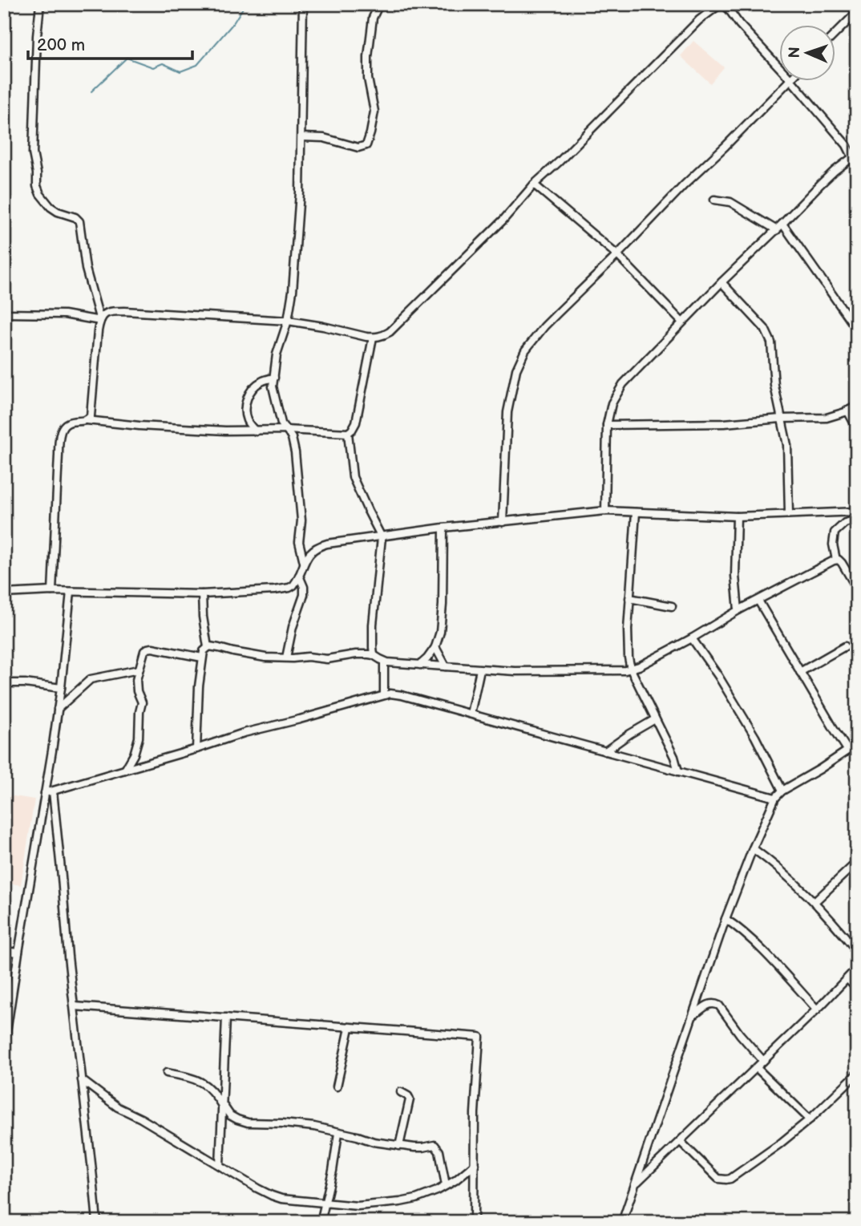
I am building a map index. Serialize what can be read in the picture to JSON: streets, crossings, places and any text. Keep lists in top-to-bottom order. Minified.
{"scale_bar":"200 m","north":"left"}
